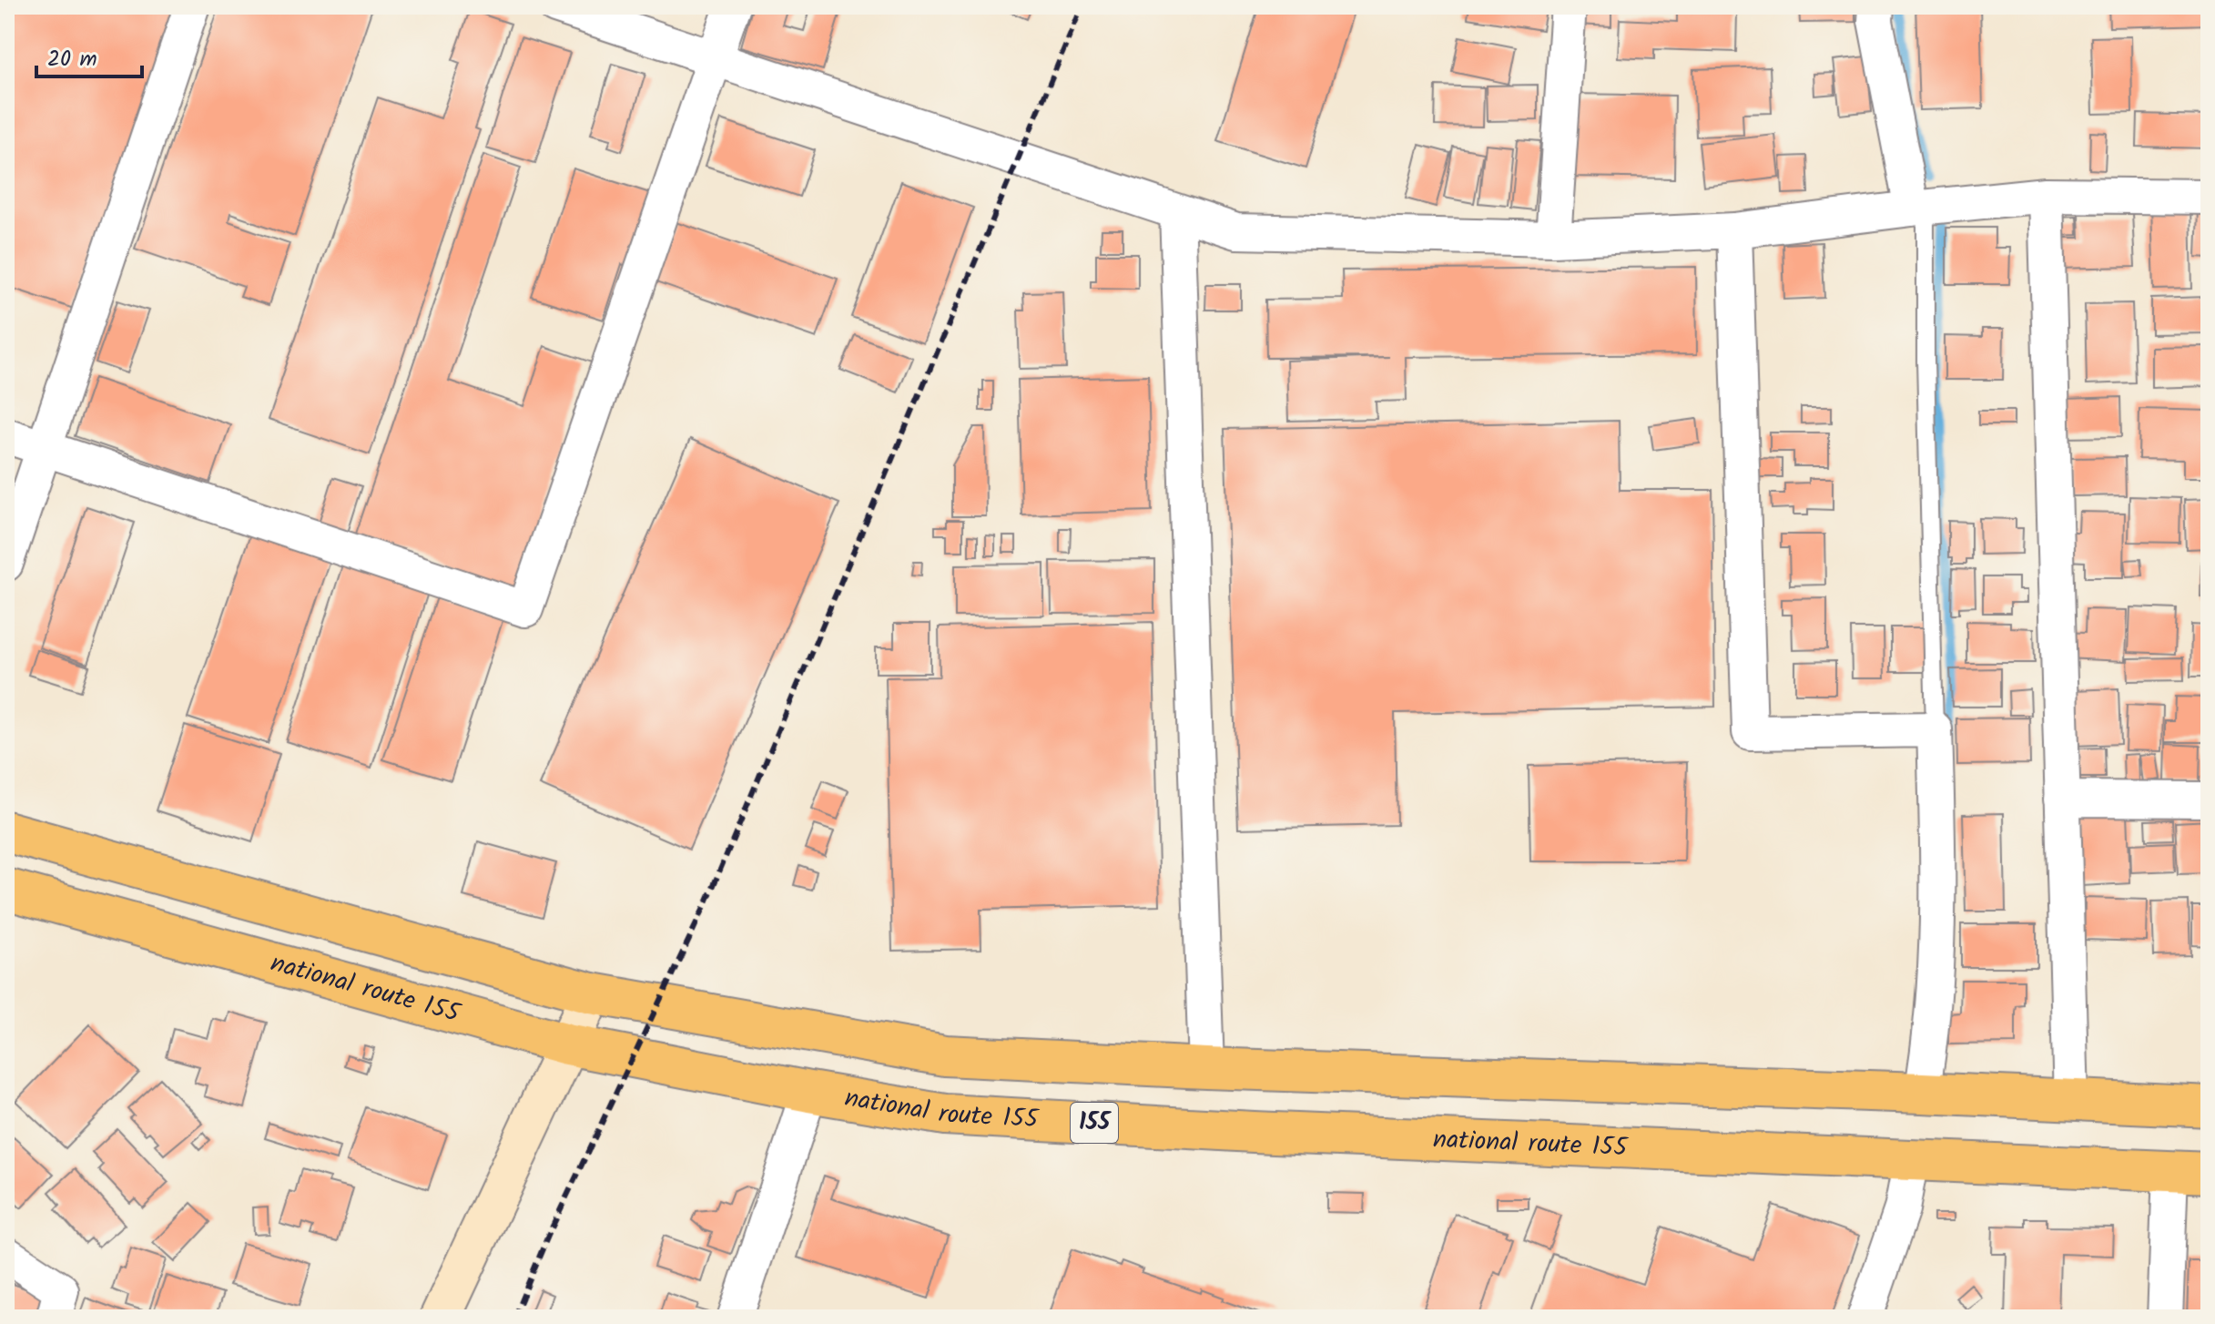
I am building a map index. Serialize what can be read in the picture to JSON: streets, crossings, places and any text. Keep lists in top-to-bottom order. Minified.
{"streets":{"highway":["national route 155","155"]},"scale_bar":"20 m"}
